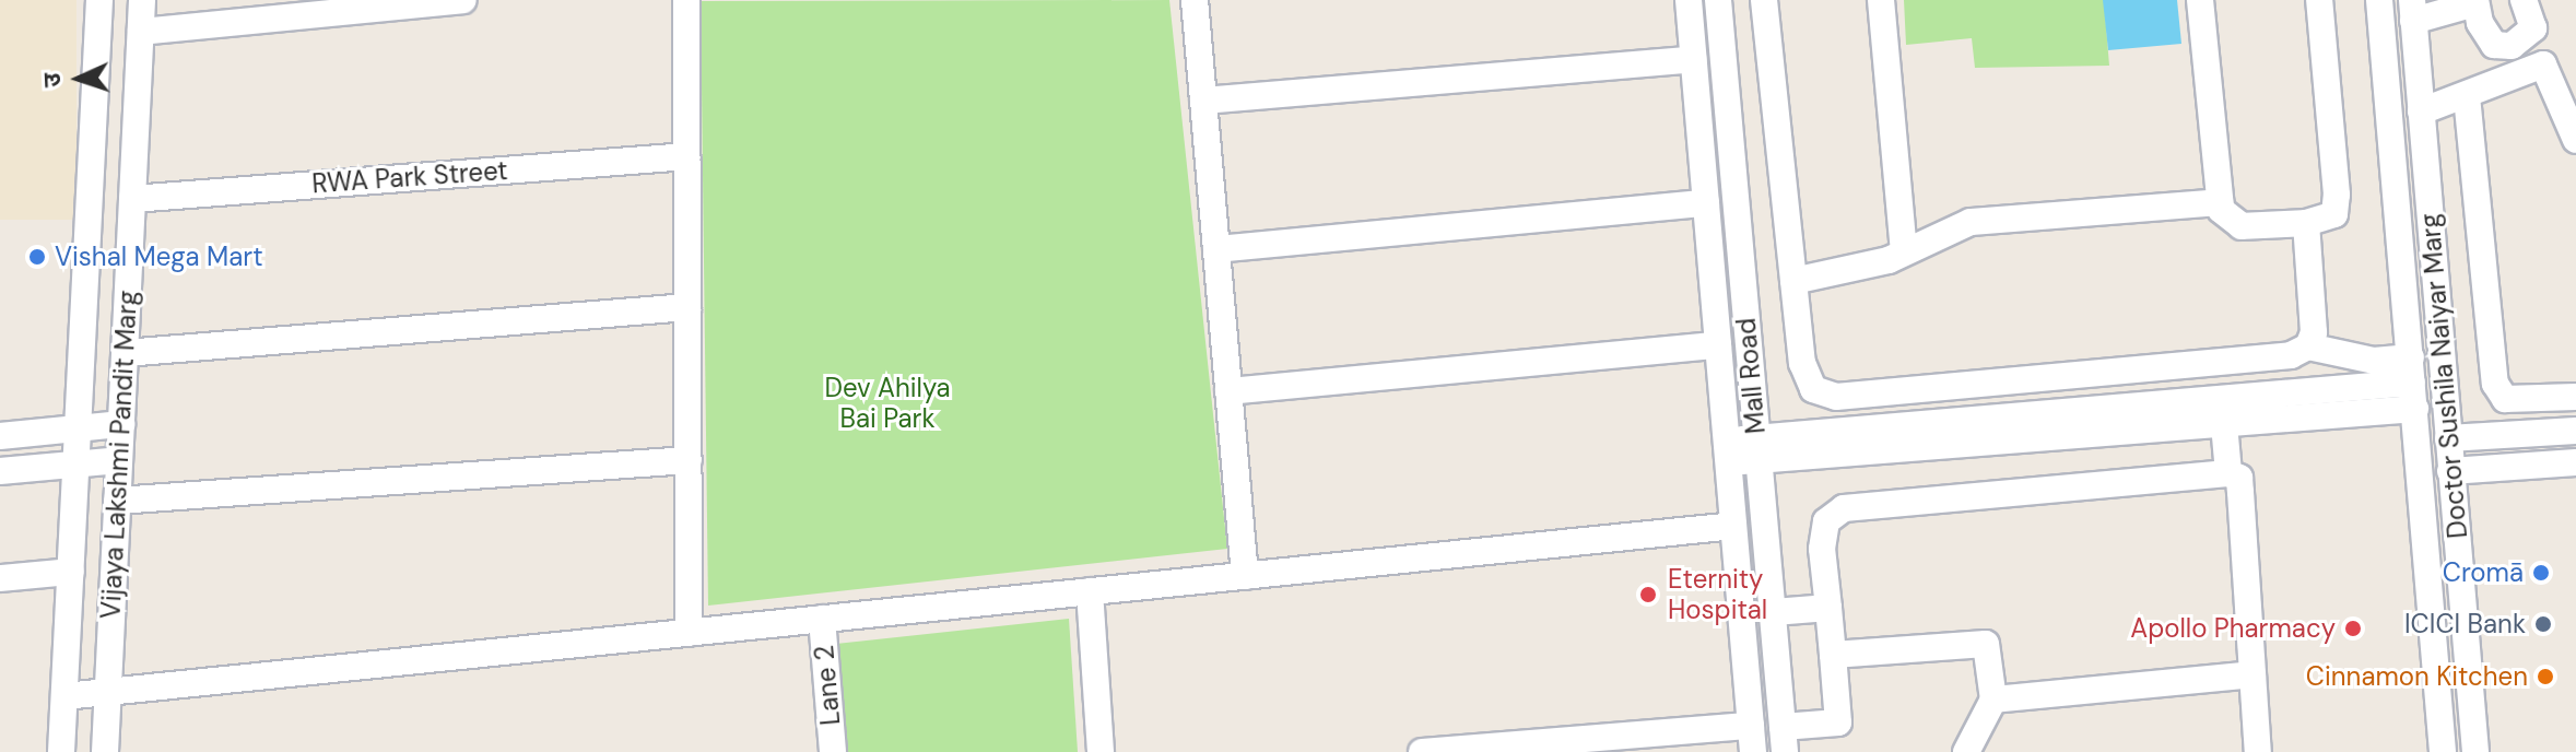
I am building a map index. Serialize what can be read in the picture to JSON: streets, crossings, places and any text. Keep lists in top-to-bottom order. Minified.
{"streets":{"street":["RWA Park Street","Mall Road","Doctor Sushila Naiyar Marg","Vijaya Lakshmi Pandit Marg","Lane 2"]},"crossings":[["RWA Park Street","Vijaya Lakshmi Pandit Marg"]],"parks":["Dev Ahilya Bai Park"],"places":["Vishal Mega Mart","Cromā","Eternity Hospital","ICICI Bank","Apollo Pharmacy","Cinnamon Kitchen"],"north":"left"}
